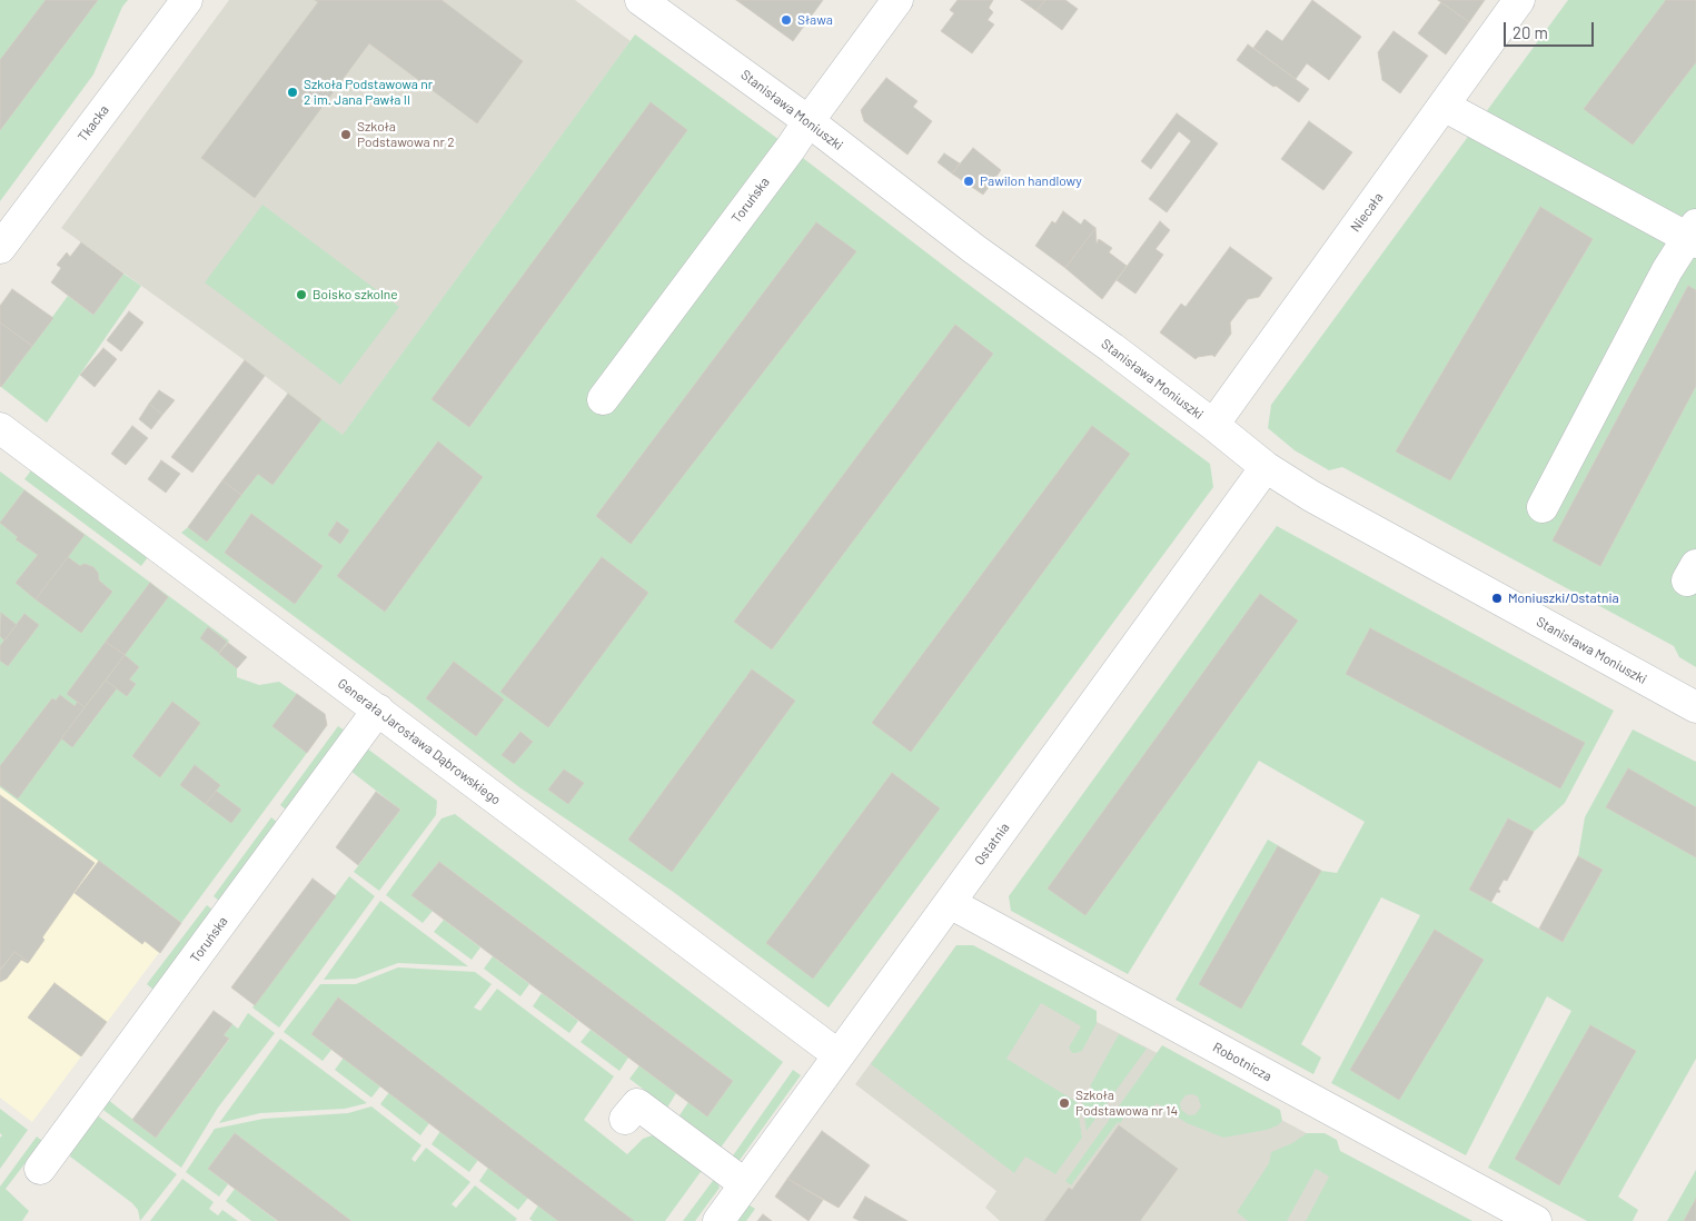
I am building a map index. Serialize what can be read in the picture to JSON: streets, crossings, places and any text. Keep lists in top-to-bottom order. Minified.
{"streets":{"street":["Stanisława Moniuszki","Tkacka","Toruńska","Niecała","Generała Jarosława Dąbrowskiego","Ostatnia","Robotnicza"]},"crossings":[["Stanisława Moniuszki","Toruńska"],["Stanisława Moniuszki","Niecała"],["Stanisława Moniuszki","Ostatnia"],["Toruńska","Generała Jarosława Dąbrowskiego"],["Generała Jarosława Dąbrowskiego","Ostatnia"],["Ostatnia","Robotnicza"]],"places":["Sława","Szkoła Podstawowa nr 2 im. Jana Pawła II","Szkoła Podstawowa nr 2","Pawilon handlowy","Boisko szkolne","Moniuszki/Ostatnia","Szkoła Podstawowa nr 14"],"scale_bar":"20 m"}
